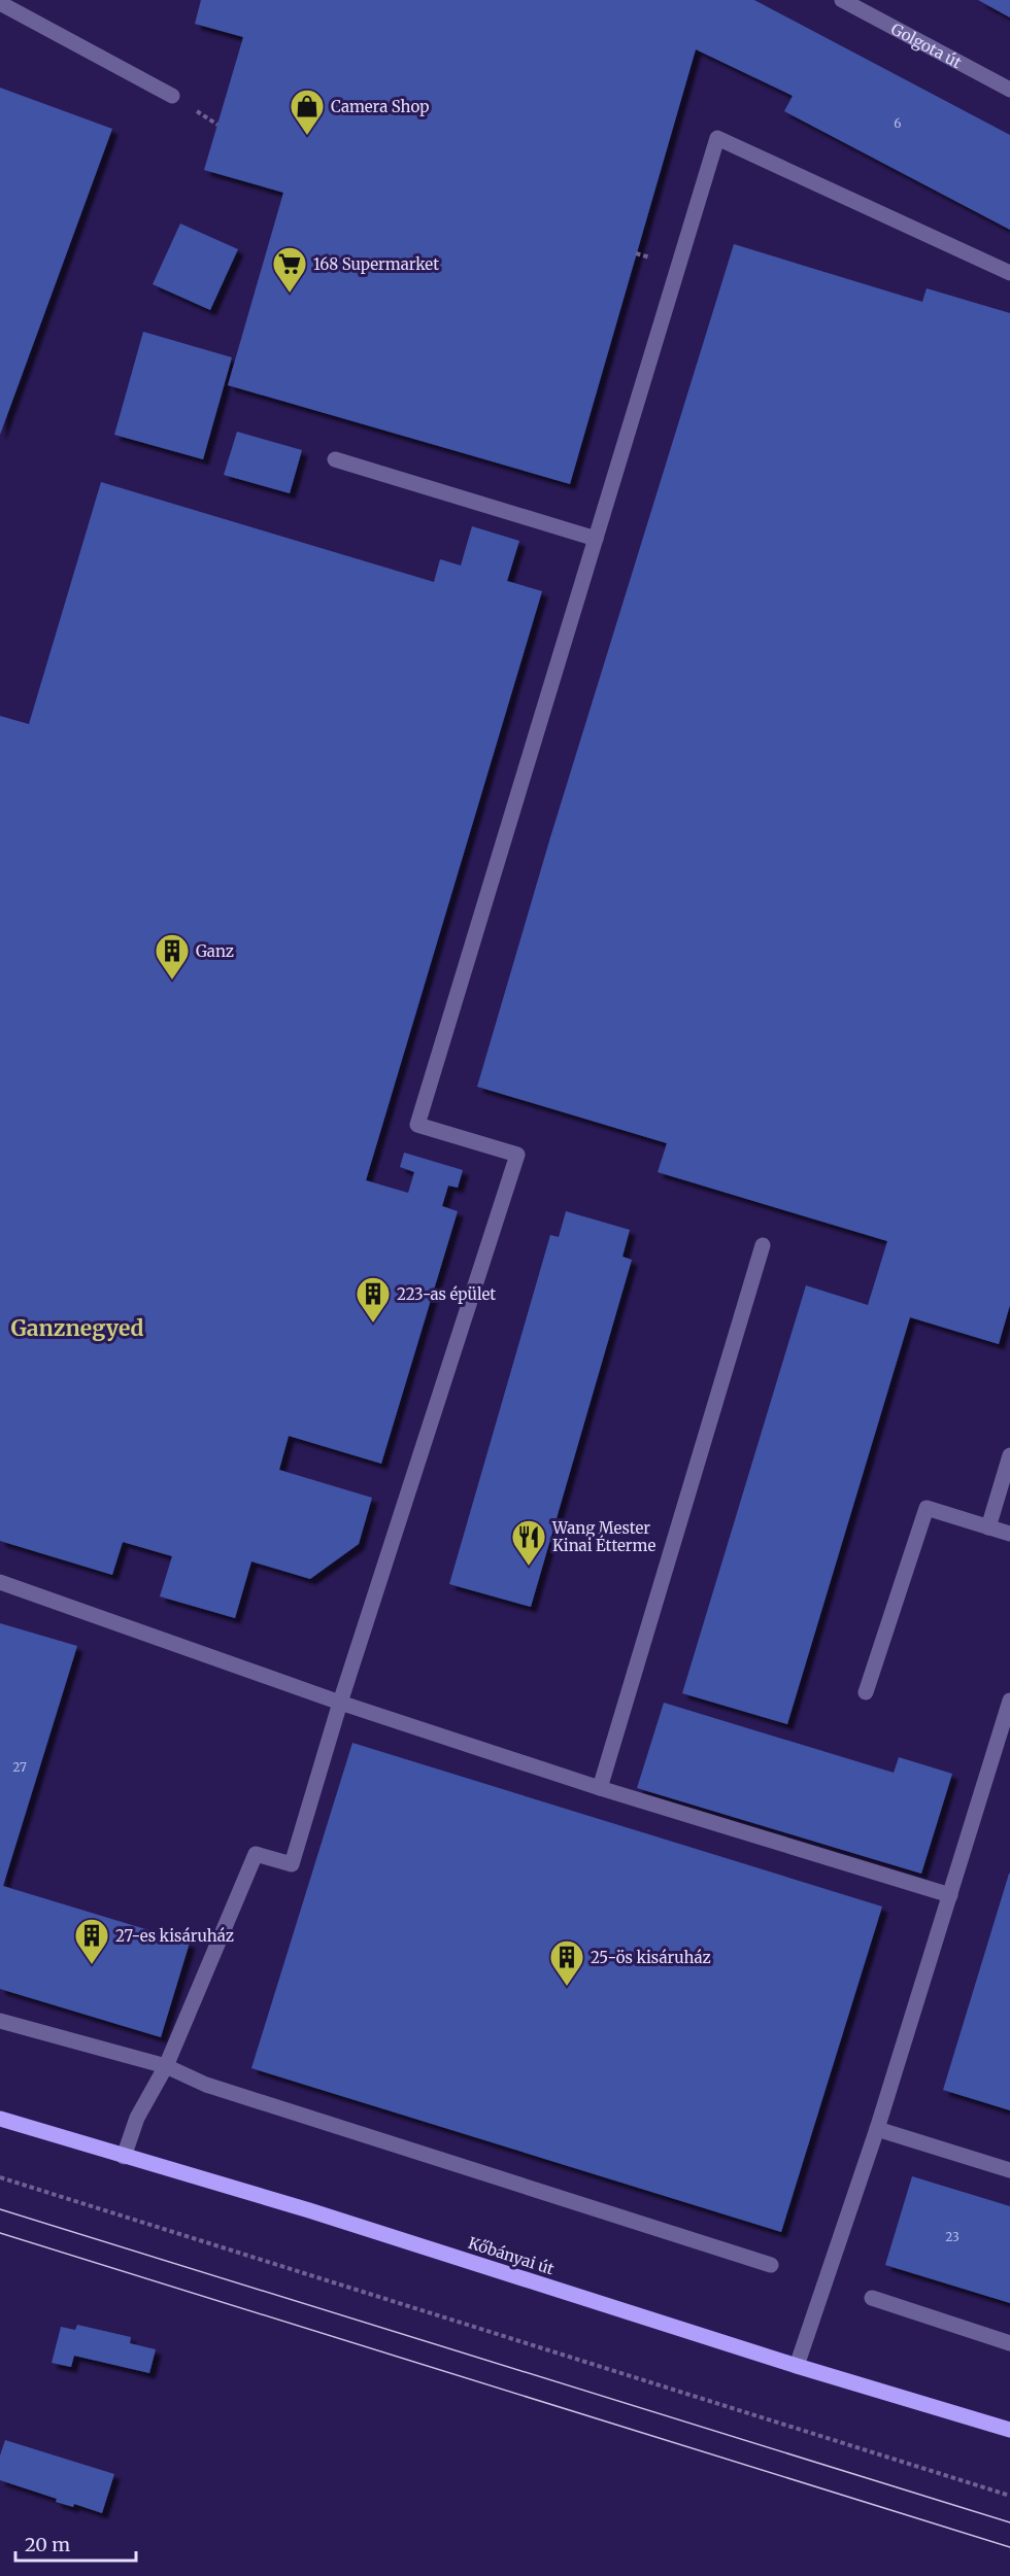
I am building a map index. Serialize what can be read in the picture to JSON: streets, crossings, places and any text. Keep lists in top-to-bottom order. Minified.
{"streets":{"main road":["Kőbányai út"],"street":["Golgota út"]},"districts":["Ganznegyed"],"places":{"shop":["Camera Shop"],"supermarket":["168 Supermarket"],"building":["Ganz","223-as épület","27-es kisáruház","25-ös kisáruház"],"restaurant":["Wang Mester Kinai Étterme"]},"house_numbers":["6","27","23"],"scale_bar":"20 m"}
